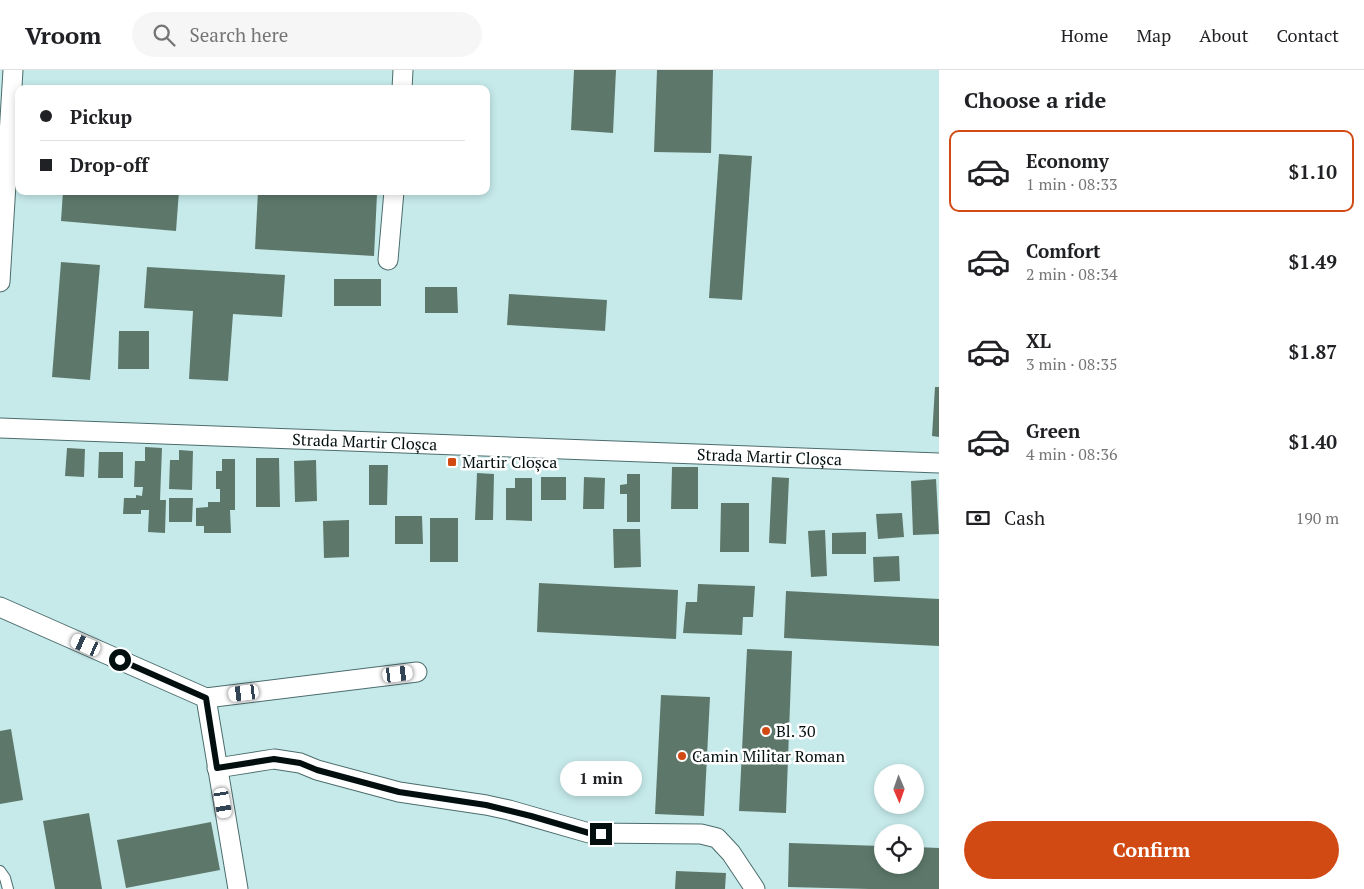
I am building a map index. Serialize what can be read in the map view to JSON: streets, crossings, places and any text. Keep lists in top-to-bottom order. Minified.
{"streets":{"street":["Strada Martir Cloșca"]},"places":{"transit":["Martir Cloșca"],"other":["Bl. 30","Camin Militar Roman"]},"north":"bottom","page":{"header":"Vroom","search":"Search here","nav":["Home","Map","About","Contact"],"heading":"Choose a ride","banner":["Pickup","Drop-off"],"list":[{"name":"Economy","note":"1 min · 08:33","value":"$1.10"},{"name":"Comfort","note":"2 min · 08:34","value":"$1.49"},{"name":"XL","note":"3 min · 08:35","value":"$1.87"},{"name":"Green","note":"4 min · 08:36","value":"$1.40"}],"pay":["Cash","190 m"],"bubble":"1 min","buttons":"Confirm"}}
